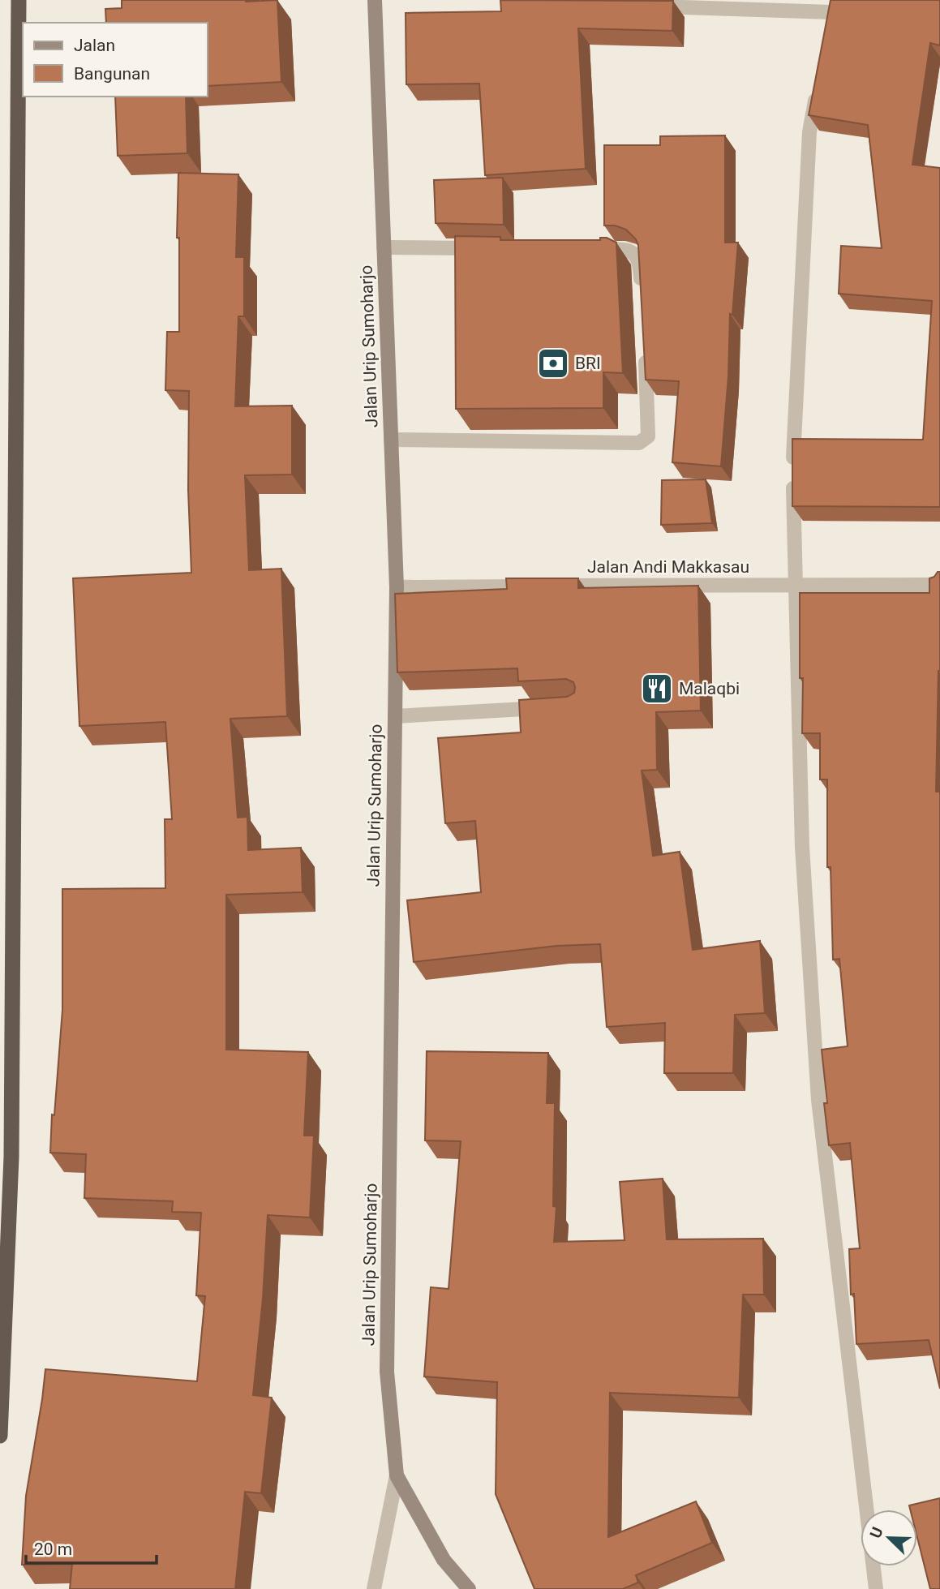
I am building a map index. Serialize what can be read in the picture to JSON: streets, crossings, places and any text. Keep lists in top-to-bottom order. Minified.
{"streets":{"main road":["Jalan Urip Sumoharjo"],"street":["Jalan Andi Makkasau"]},"crossings":[["Jalan Urip Sumoharjo","Jalan Andi Makkasau"]],"places":{"bank":["BRI"],"restaurant":["Malaqbi"]},"legend":["Jalan","Bangunan"],"scale_bar":"20 m","north":"top left"}
